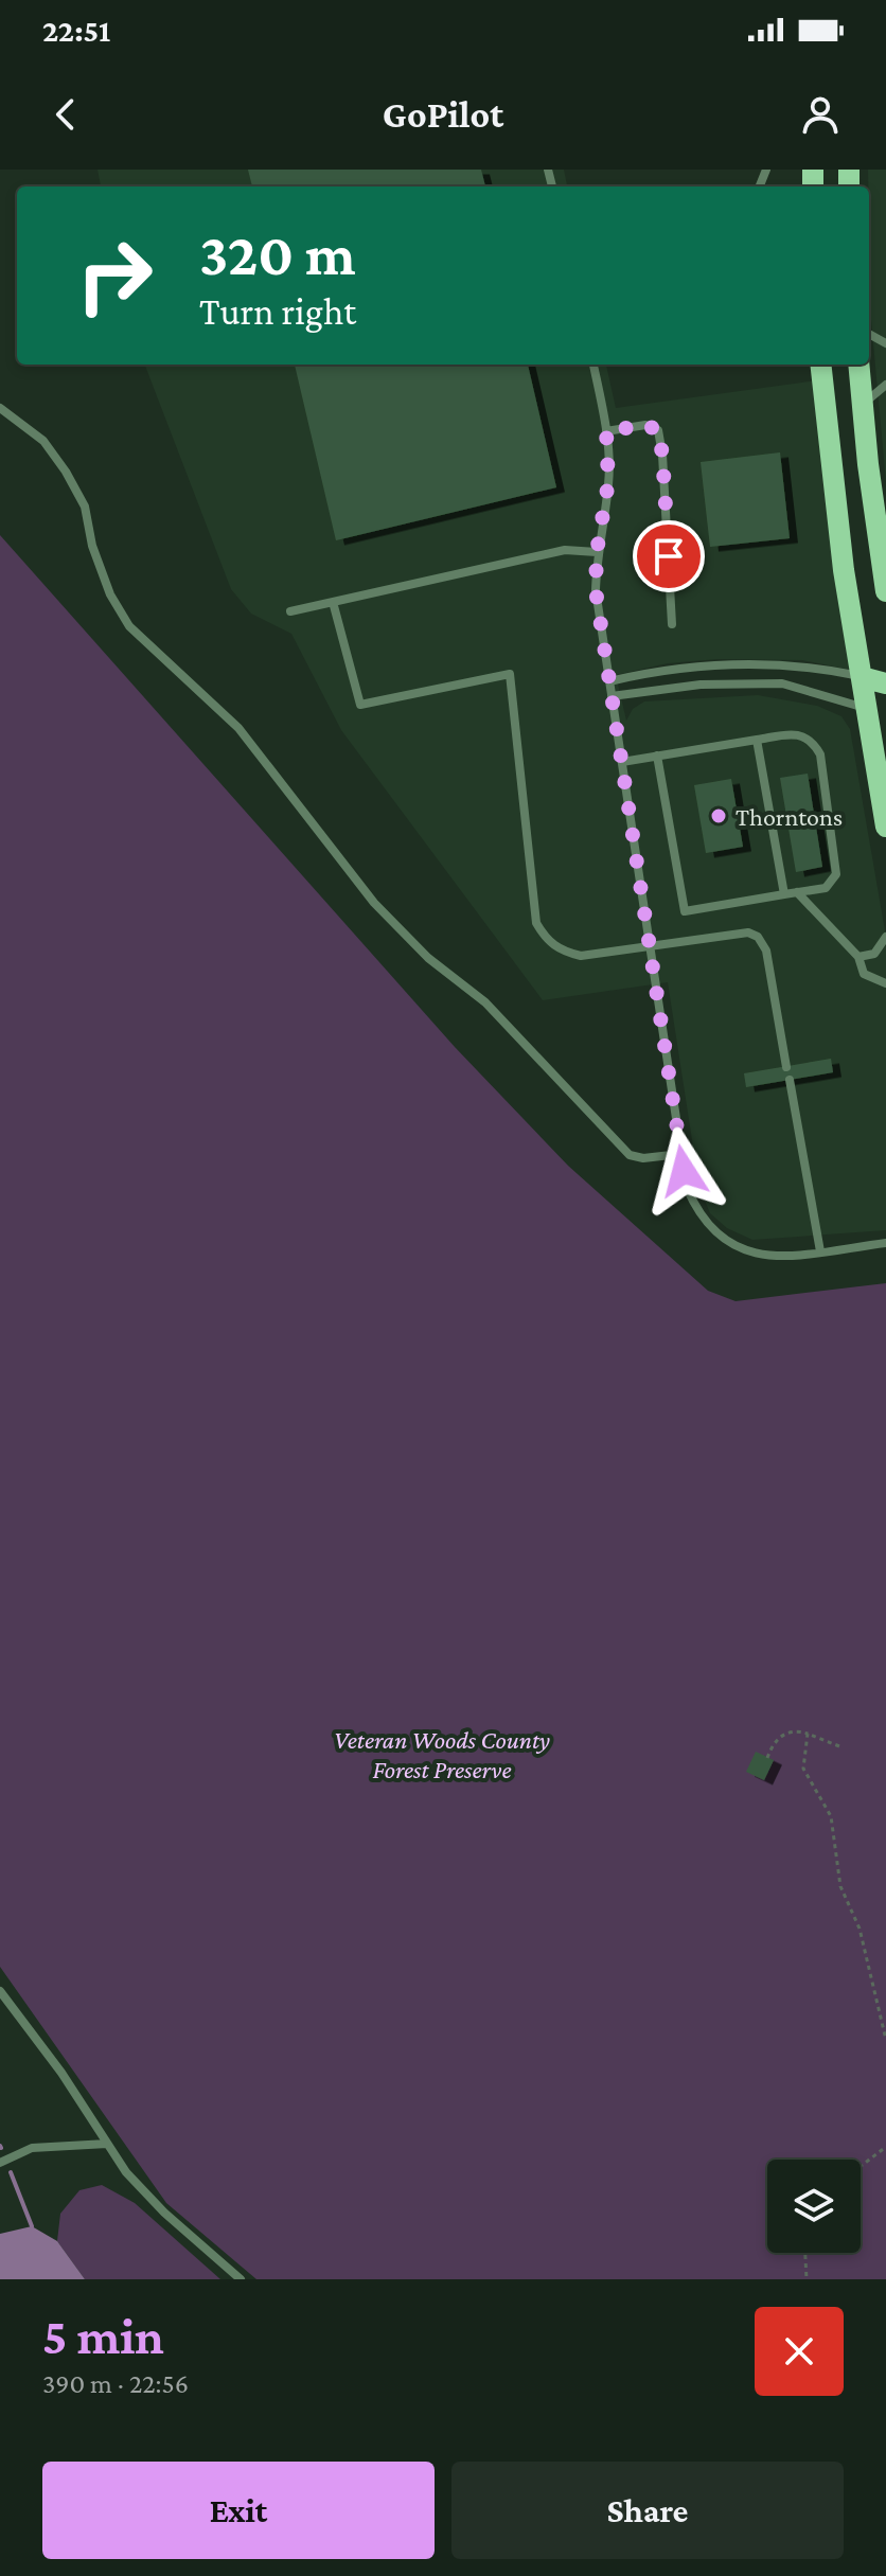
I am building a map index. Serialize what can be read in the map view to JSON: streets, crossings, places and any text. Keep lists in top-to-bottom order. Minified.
{"parks":["Veteran Woods County Forest Preserve"],"places":["Thorntons"],"page":{"status":"22:51","header":"GoPilot","turn":["320 m","Turn right"],"heading":["5 min","390 m · 22:56"],"buttons":["Exit","Share"]}}
